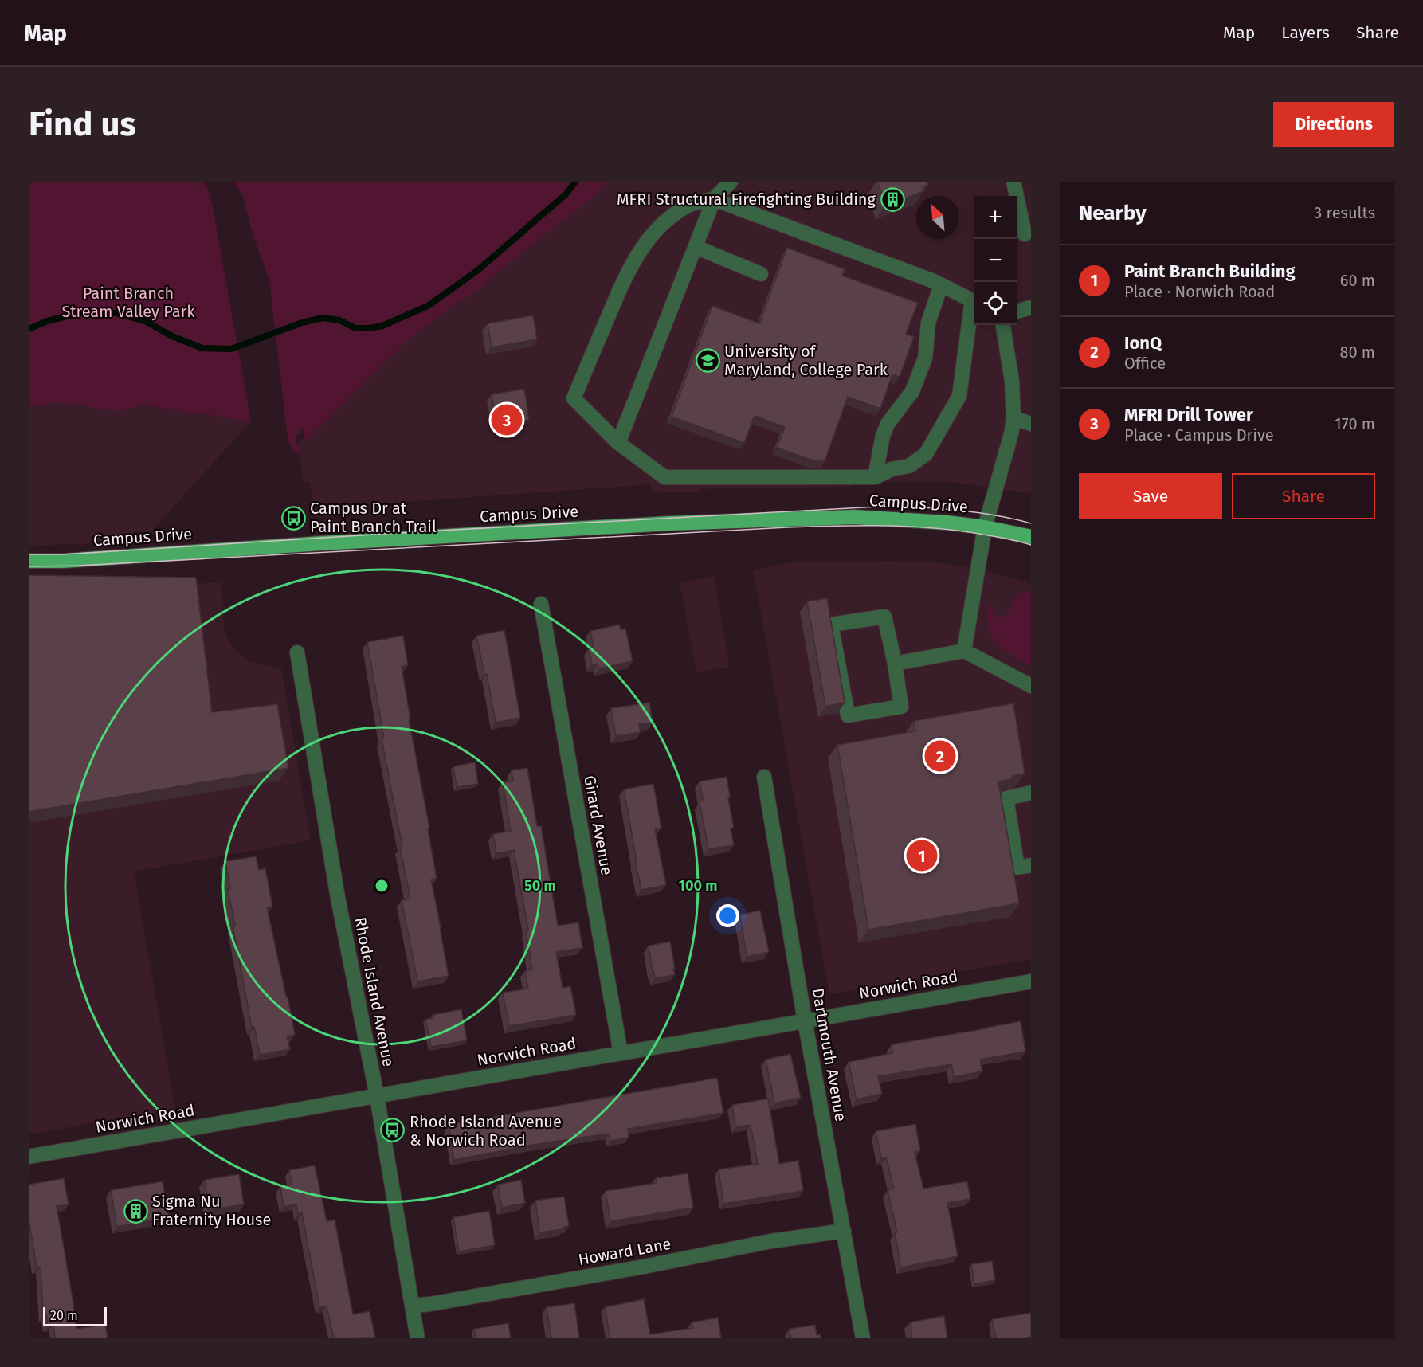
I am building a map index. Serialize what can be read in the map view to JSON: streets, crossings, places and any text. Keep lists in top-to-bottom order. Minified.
{"streets":{"main road":["Campus Drive"],"street":["Girard Avenue","Norwich Road","Rhode Island Avenue","Dartmouth Avenue","Howard Lane"]},"crossings":[["Girard Avenue","Norwich Road"],["Norwich Road","Rhode Island Avenue"],["Norwich Road","Dartmouth Avenue"],["Rhode Island Avenue","Howard Lane"],["Dartmouth Avenue","Howard Lane"]],"parks":["Paint Branch Stream Valley Park"],"places":{"building":["MFRI Structural Firefighting Building","Sigma Nu Fraternity House"],"school or university":["University of Maryland, College Park"],"bus stop":["Campus Dr at Paint Branch Trail","Rhode Island Avenue & Norwich Road"]},"scale_bar":"20 m","north":"top left","page":{"header":"Map","nav":["Map","Layers","Share"],"buttons":["Directions",["Save","Share"]],"title":"Find us","heading":["Nearby","3 results"],"map_buttons":["+","−"],"list":[{"mark":"1","name":"Paint Branch Building","note":"Place · Norwich Road","value":"60 m"},{"mark":"2","name":"IonQ","note":"Office","value":"80 m"},{"mark":"3","name":"MFRI Drill Tower","note":"Place · Campus Drive","value":"170 m"}],"pins":["3","2","1"],"scale":"20 m"},"rings":["50 m","100 m"]}
